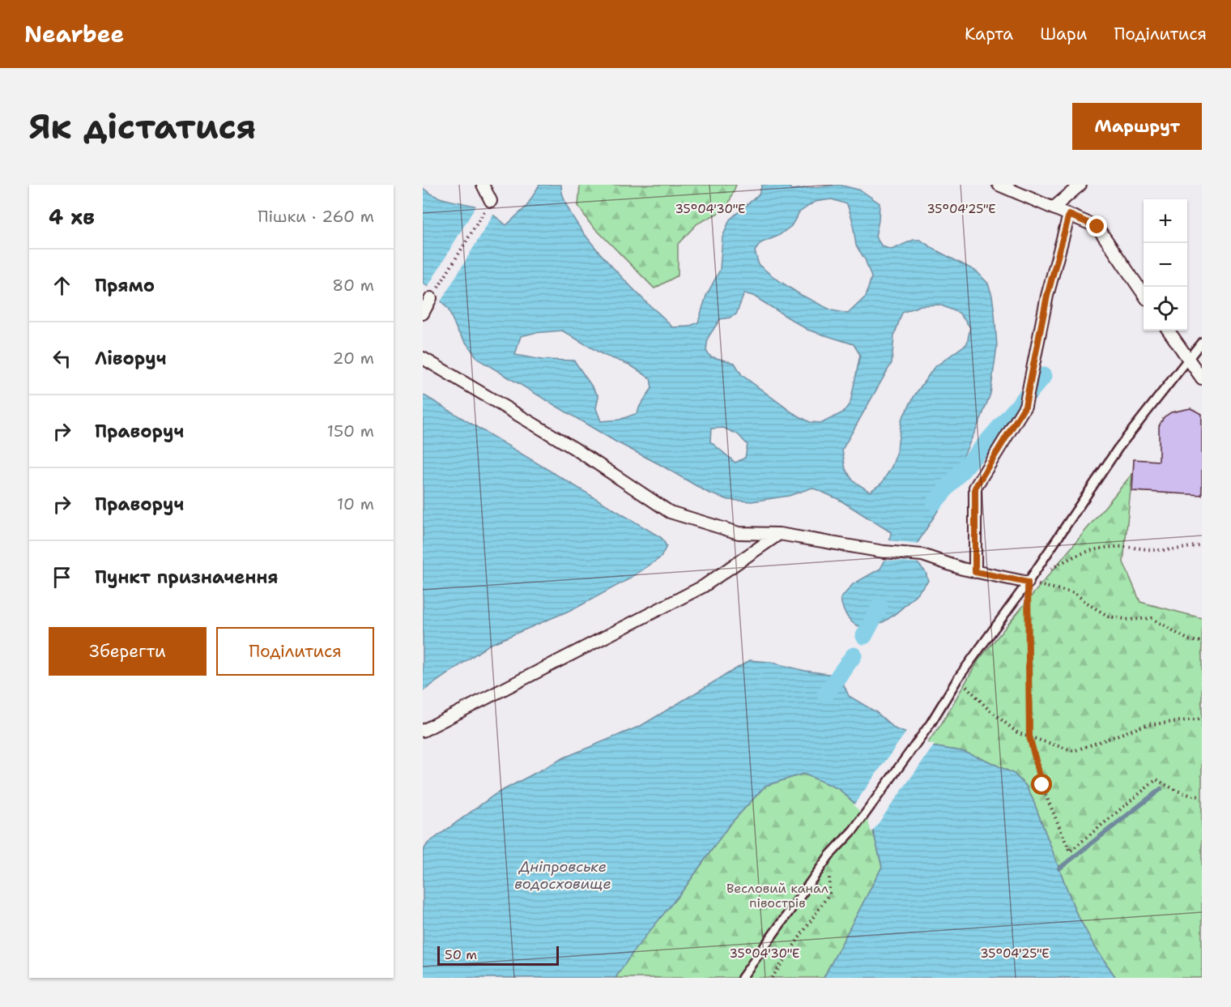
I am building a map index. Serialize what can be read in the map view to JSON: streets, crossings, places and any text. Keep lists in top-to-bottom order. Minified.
{"water":["Дніпровське водосховище"],"parks":["Весловий канал півострів"],"scale_bar":"50 m","page":{"header":"Nearbee","nav":["Карта","Шари","Поділитися"],"buttons":["Маршрут",["Зберегти","Поділитися"]],"title":"Як дістатися","heading":["4 хв","Пішки · 260 m"],"map_buttons":["+","−"],"list":[["Прямо","80 m"],["Ліворуч","20 m"],["Праворуч","150 m"],["Праворуч","10 m"],"Пункт призначення"],"scale":"50 m"},"coordinates":["35°04'30\"E","35°04'25\"E"]}
